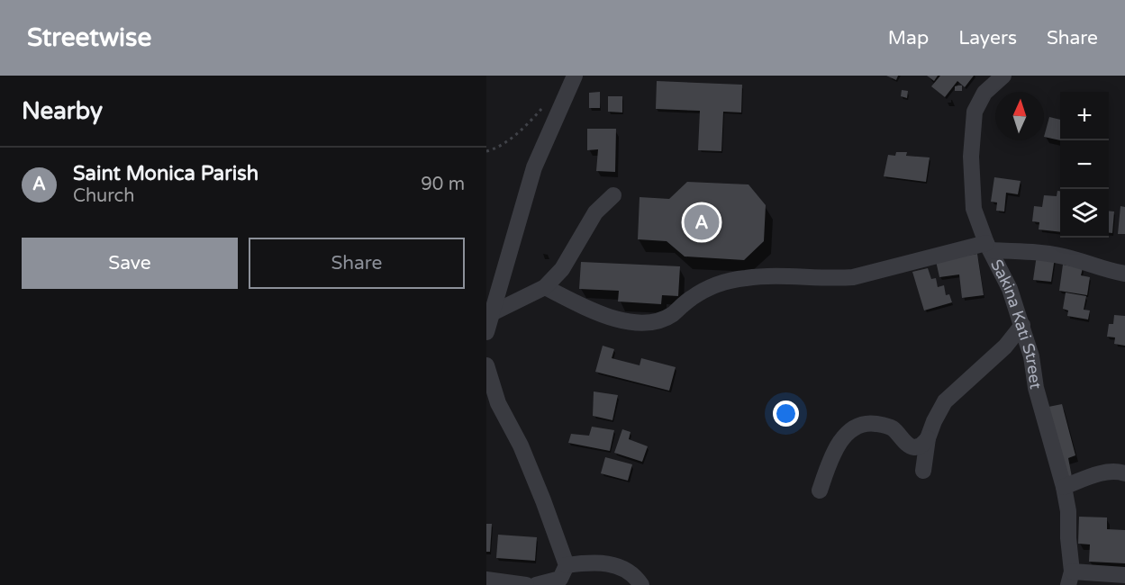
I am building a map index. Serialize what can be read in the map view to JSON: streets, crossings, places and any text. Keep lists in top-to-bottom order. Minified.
{"streets":{"street":["Sakina Kati Street"]},"north":"top","page":{"header":"Streetwise","nav":["Map","Layers","Share"],"heading":"Nearby","map_buttons":["+","−"],"list":[{"mark":"A","name":"Saint Monica Parish","note":"Church","value":"90 m"}],"pins":"A","buttons":["Save","Share"]}}
